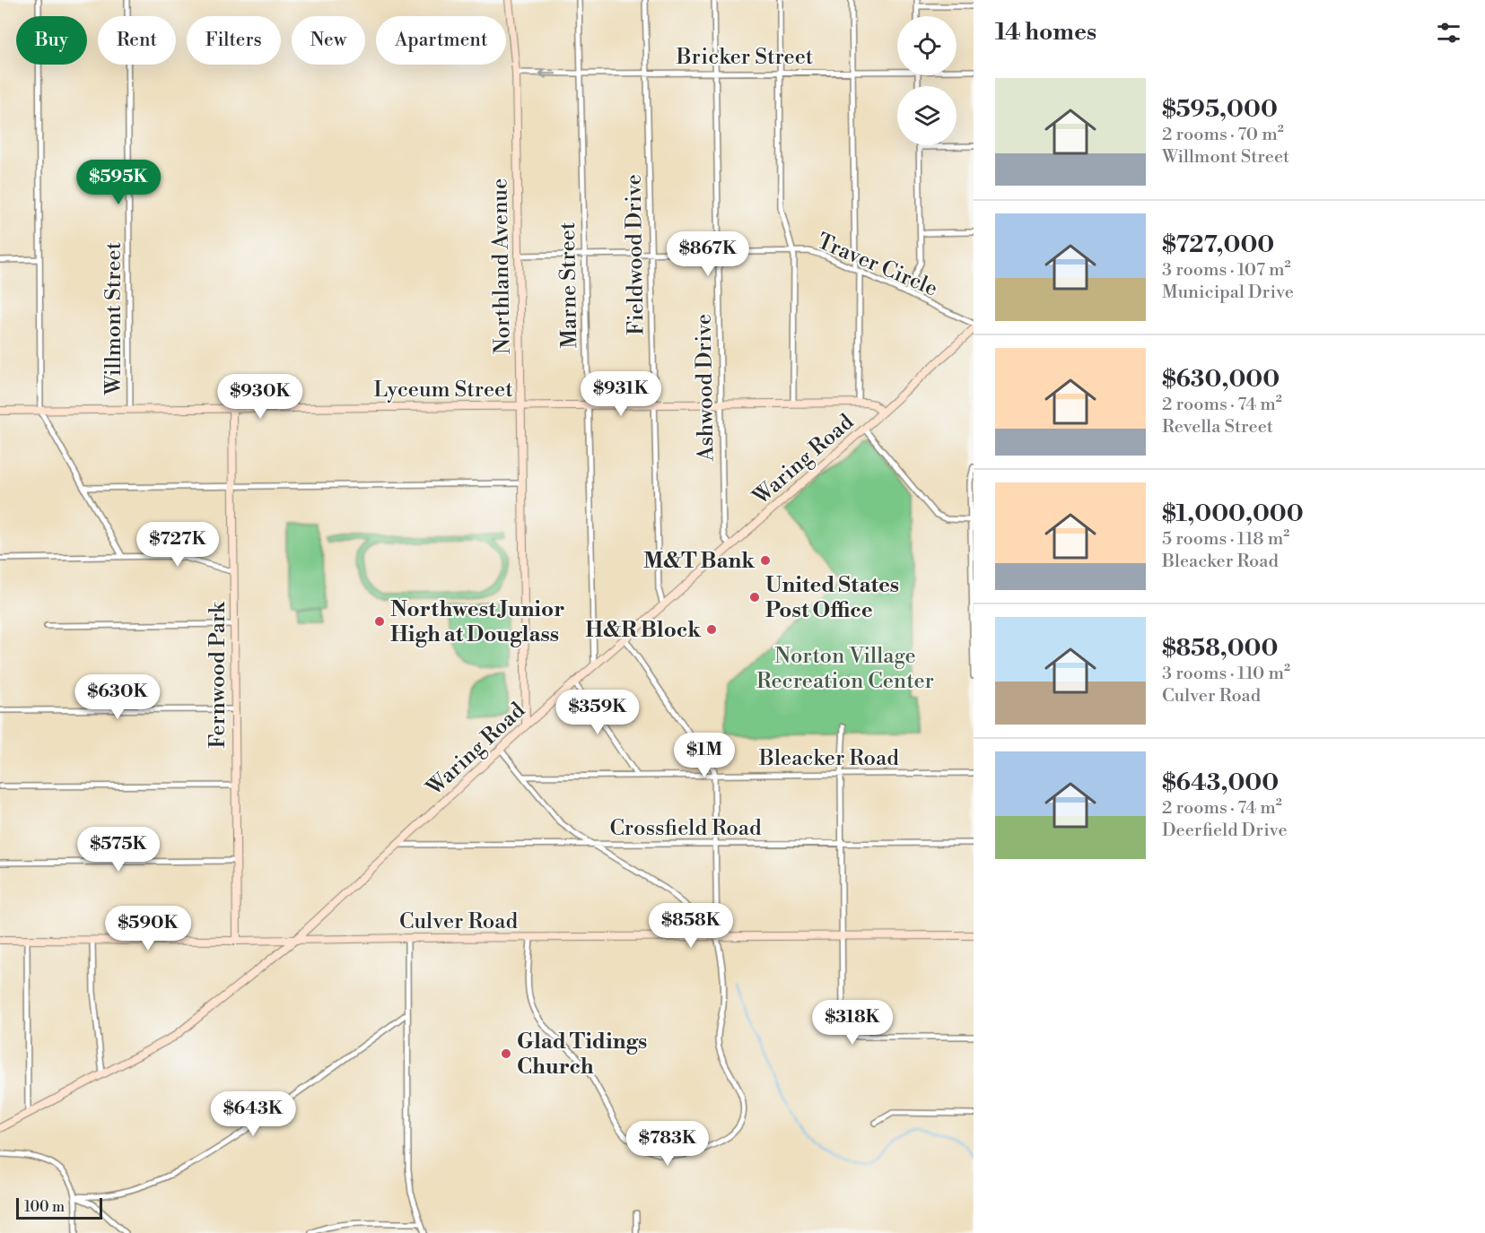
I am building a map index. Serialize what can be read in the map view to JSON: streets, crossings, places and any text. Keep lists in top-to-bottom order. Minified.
{"streets":{"street":["Bricker Street","Fieldwood Drive","Traver Circle","Northland Avenue","Marne Street","Willmont Street","Ashwood Drive","Lyceum Street","Waring Road","Fernwood Park","Bleacker Road","Crossfield Road","Culver Road"]},"crossings":[["Bricker Street","Fieldwood Drive"],["Bricker Street","Traver Circle"],["Bricker Street","Northland Avenue"],["Bricker Street","Marne Street"],["Bricker Street","Ashwood Drive"],["Fieldwood Drive","Lyceum Street"],["Fieldwood Drive","Waring Road"],["Northland Avenue","Lyceum Street"],["Northland Avenue","Waring Road"],["Marne Street","Lyceum Street"],["Marne Street","Waring Road"],["Willmont Street","Lyceum Street"],["Ashwood Drive","Lyceum Street"],["Ashwood Drive","Waring Road"],["Lyceum Street","Waring Road"],["Lyceum Street","Fernwood Park"],["Waring Road","Crossfield Road"],["Waring Road","Culver Road"],["Fernwood Park","Culver Road"]],"parks":["Norton Village Recreation Center"],"places":["M&T Bank","United States Post Office","Northwest Junior High at Douglass","H&R Block","Glad Tidings Church"],"scale_bar":"100 m","page":{"heading":"14 homes","chip":["Buy","Rent","Filters","New","Apartment"],"list":[{"name":"$595,000","note":"2 rooms · 70 m² · Willmont Street"},{"name":"$727,000","note":"3 rooms · 107 m² · Municipal Drive"},{"name":"$630,000","note":"2 rooms · 74 m² · Revella Street"},{"name":"$1,000,000","note":"5 rooms · 118 m² · Bleacker Road"},{"name":"$858,000","note":"3 rooms · 110 m² · Culver Road"},{"name":"$643,000","note":"2 rooms · 74 m² · Deerfield Drive"}],"price":["$595K","$867K","$931K","$930K","$727K","$630K","$359K","$1M","$575K","$858K","$590K","$318K","$643K","$783K"],"scale":"100 m"}}
